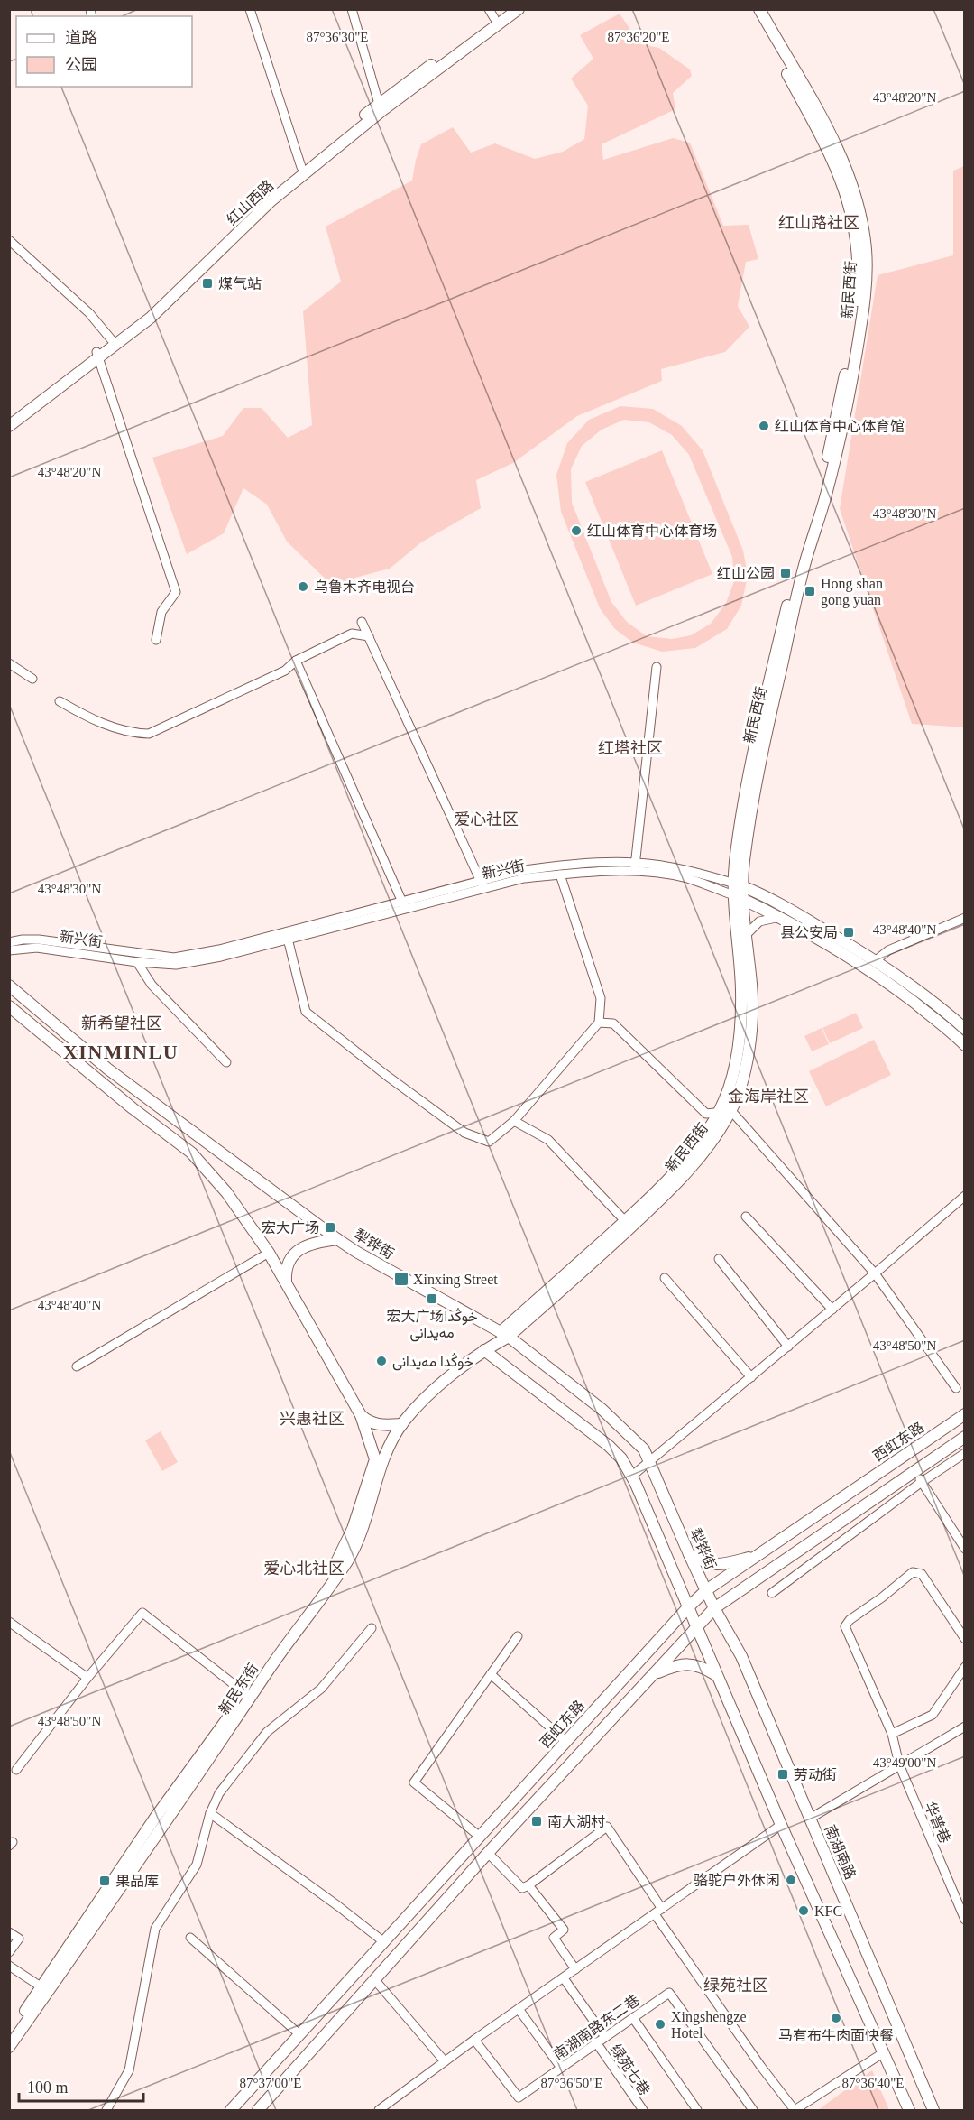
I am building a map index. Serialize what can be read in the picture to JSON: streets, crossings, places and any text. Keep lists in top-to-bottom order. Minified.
{"streets":{"main road":["红山西路","新民西街","新兴街","犁铧街","西虹东路","新民东街","南湖南路"],"street":["华普巷","南湖南路东二巷","绿苑七巷"]},"crossings":[["新民西街","新兴街"],["新民西街","犁铧街"],["新民西街","新民东街"],["犁铧街","西虹东路"],["犁铧街","南湖南路"],["南湖南路东二巷","绿苑七巷"]],"districts":["红山路社区","红塔社区","爱心社区","新希望社区","XINMINLU","金海岸社区","兴惠社区","爱心北社区","绿苑社区"],"places":{"transit":["煤气站","红山公园","Hong shan gong yuan","县公安局","宏大广场","Xinxing Street","宏大广场خوڭدا مەيدانى","劳动街","南大湖村","果品库"],"other":["红山体育中心体育馆","红山体育中心体育场","乌鲁木齐电视台","خوڭدا مەيدانى","骆驼户外休闲","KFC","马有布牛肉面快餐","Xingshengze Hotel"]},"legend":["道路","公园"],"scale_bar":"100 m","coordinates":["87°36'30\"E","87°36'20\"E","43°48'20\"N","43°48'30\"N","43°48'40\"N","43°48'50\"N","43°49'00\"N","87°37'00\"E","87°36'50\"E","87°36'40\"E"]}
